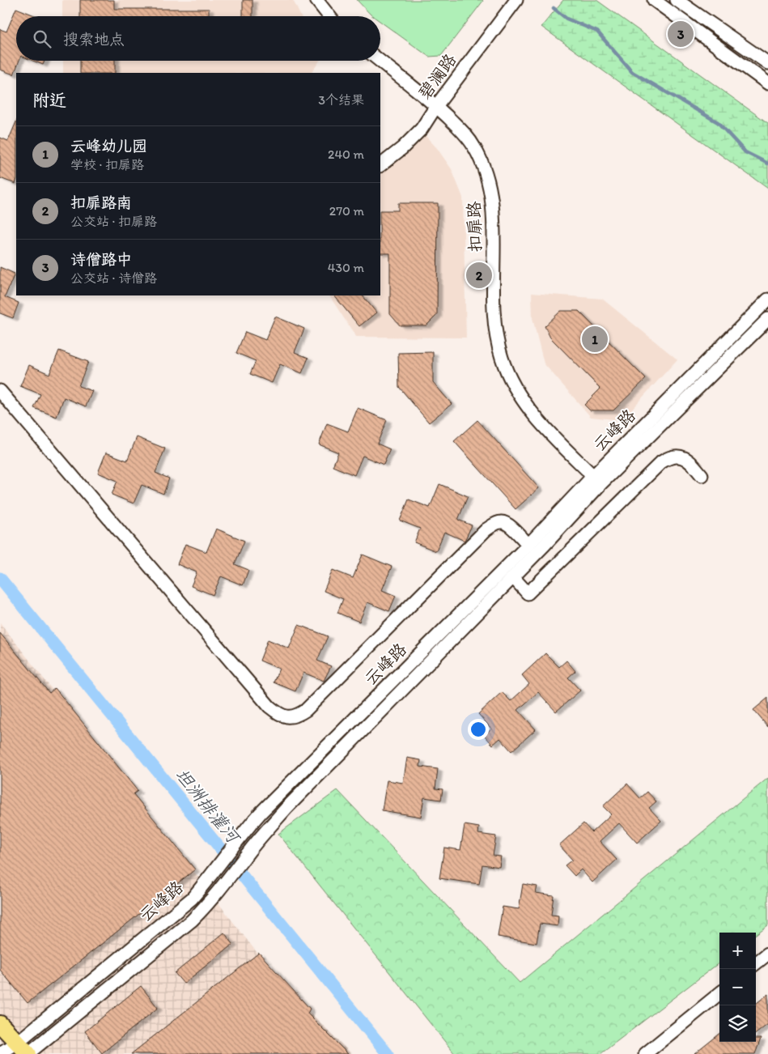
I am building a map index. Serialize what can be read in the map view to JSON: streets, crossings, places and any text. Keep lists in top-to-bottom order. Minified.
{"streets":{"street":["碧澜路","扣扉路","云峰路"]},"crossings":[["碧澜路","扣扉路"],["扣扉路","云峰路"]],"water":["坦洲排灌河"],"page":{"search":"搜索地点","pins":["3","2","1"],"heading":["附近","3个结果"],"list":[{"mark":"1","name":"云峰幼儿园","note":"学校 · 扣扉路","value":"240 m"},{"mark":"2","name":"扣扉路南","note":"公交站 · 扣扉路","value":"270 m"},{"mark":"3","name":"诗僧路中","note":"公交站 · 诗僧路","value":"430 m"}],"map_buttons":["+","−"]}}
